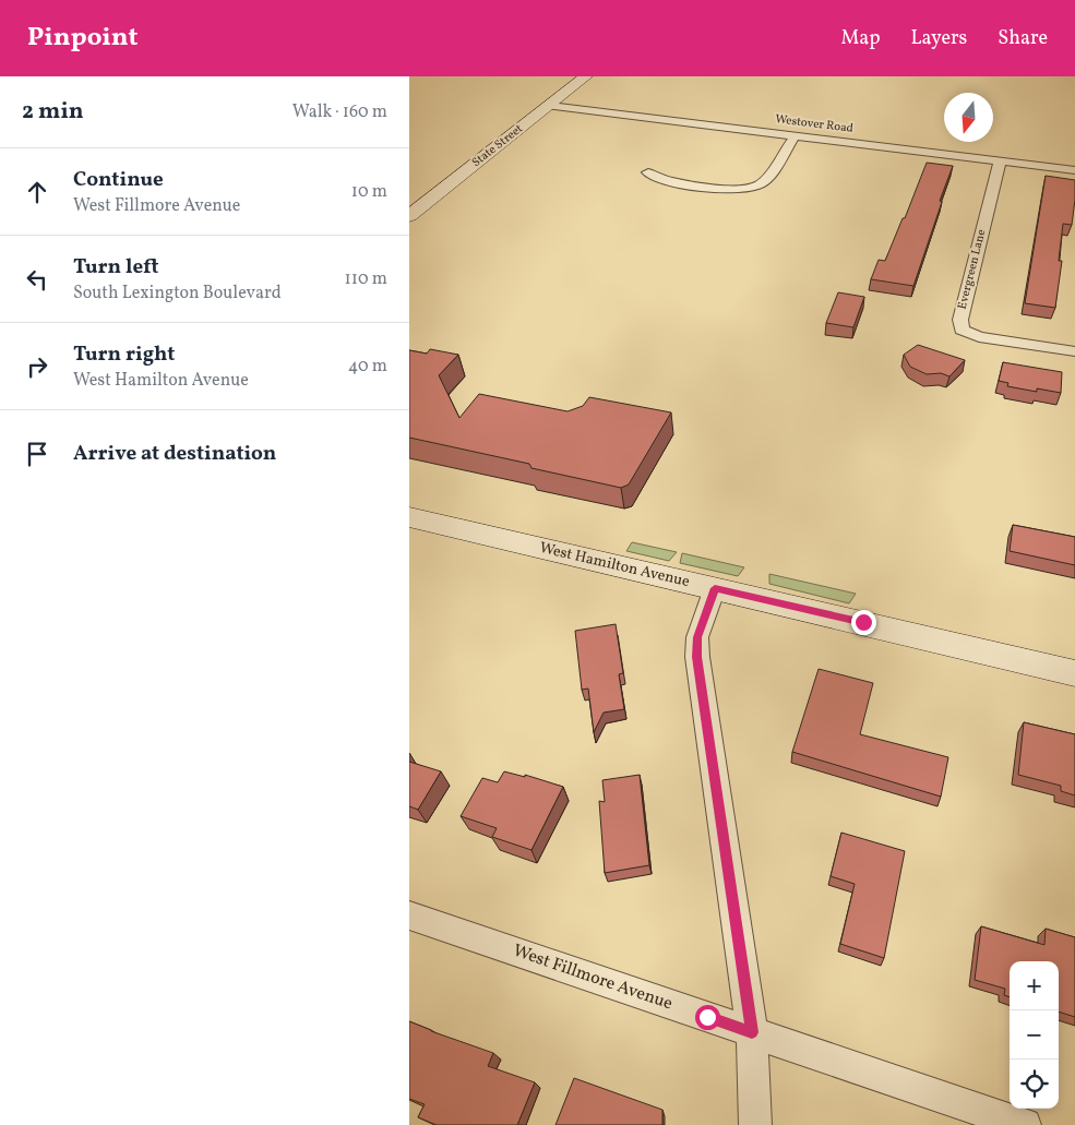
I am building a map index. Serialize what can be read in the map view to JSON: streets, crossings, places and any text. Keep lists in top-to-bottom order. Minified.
{"streets":{"street":["Westover Road","State Street","Evergreen Lane","West Hamilton Avenue","West Fillmore Avenue"]},"crossings":[["Westover Road","State Street"],["Westover Road","Evergreen Lane"]],"north":"bottom","page":{"header":"Pinpoint","nav":["Map","Layers","Share"],"heading":["2 min","Walk · 160 m"],"list":[["Continue","West Fillmore Avenue","10 m"],["Turn left","South Lexington Boulevard","110 m"],["Turn right","West Hamilton Avenue","40 m"],"Arrive at destination"],"map_buttons":["+","−"]}}
